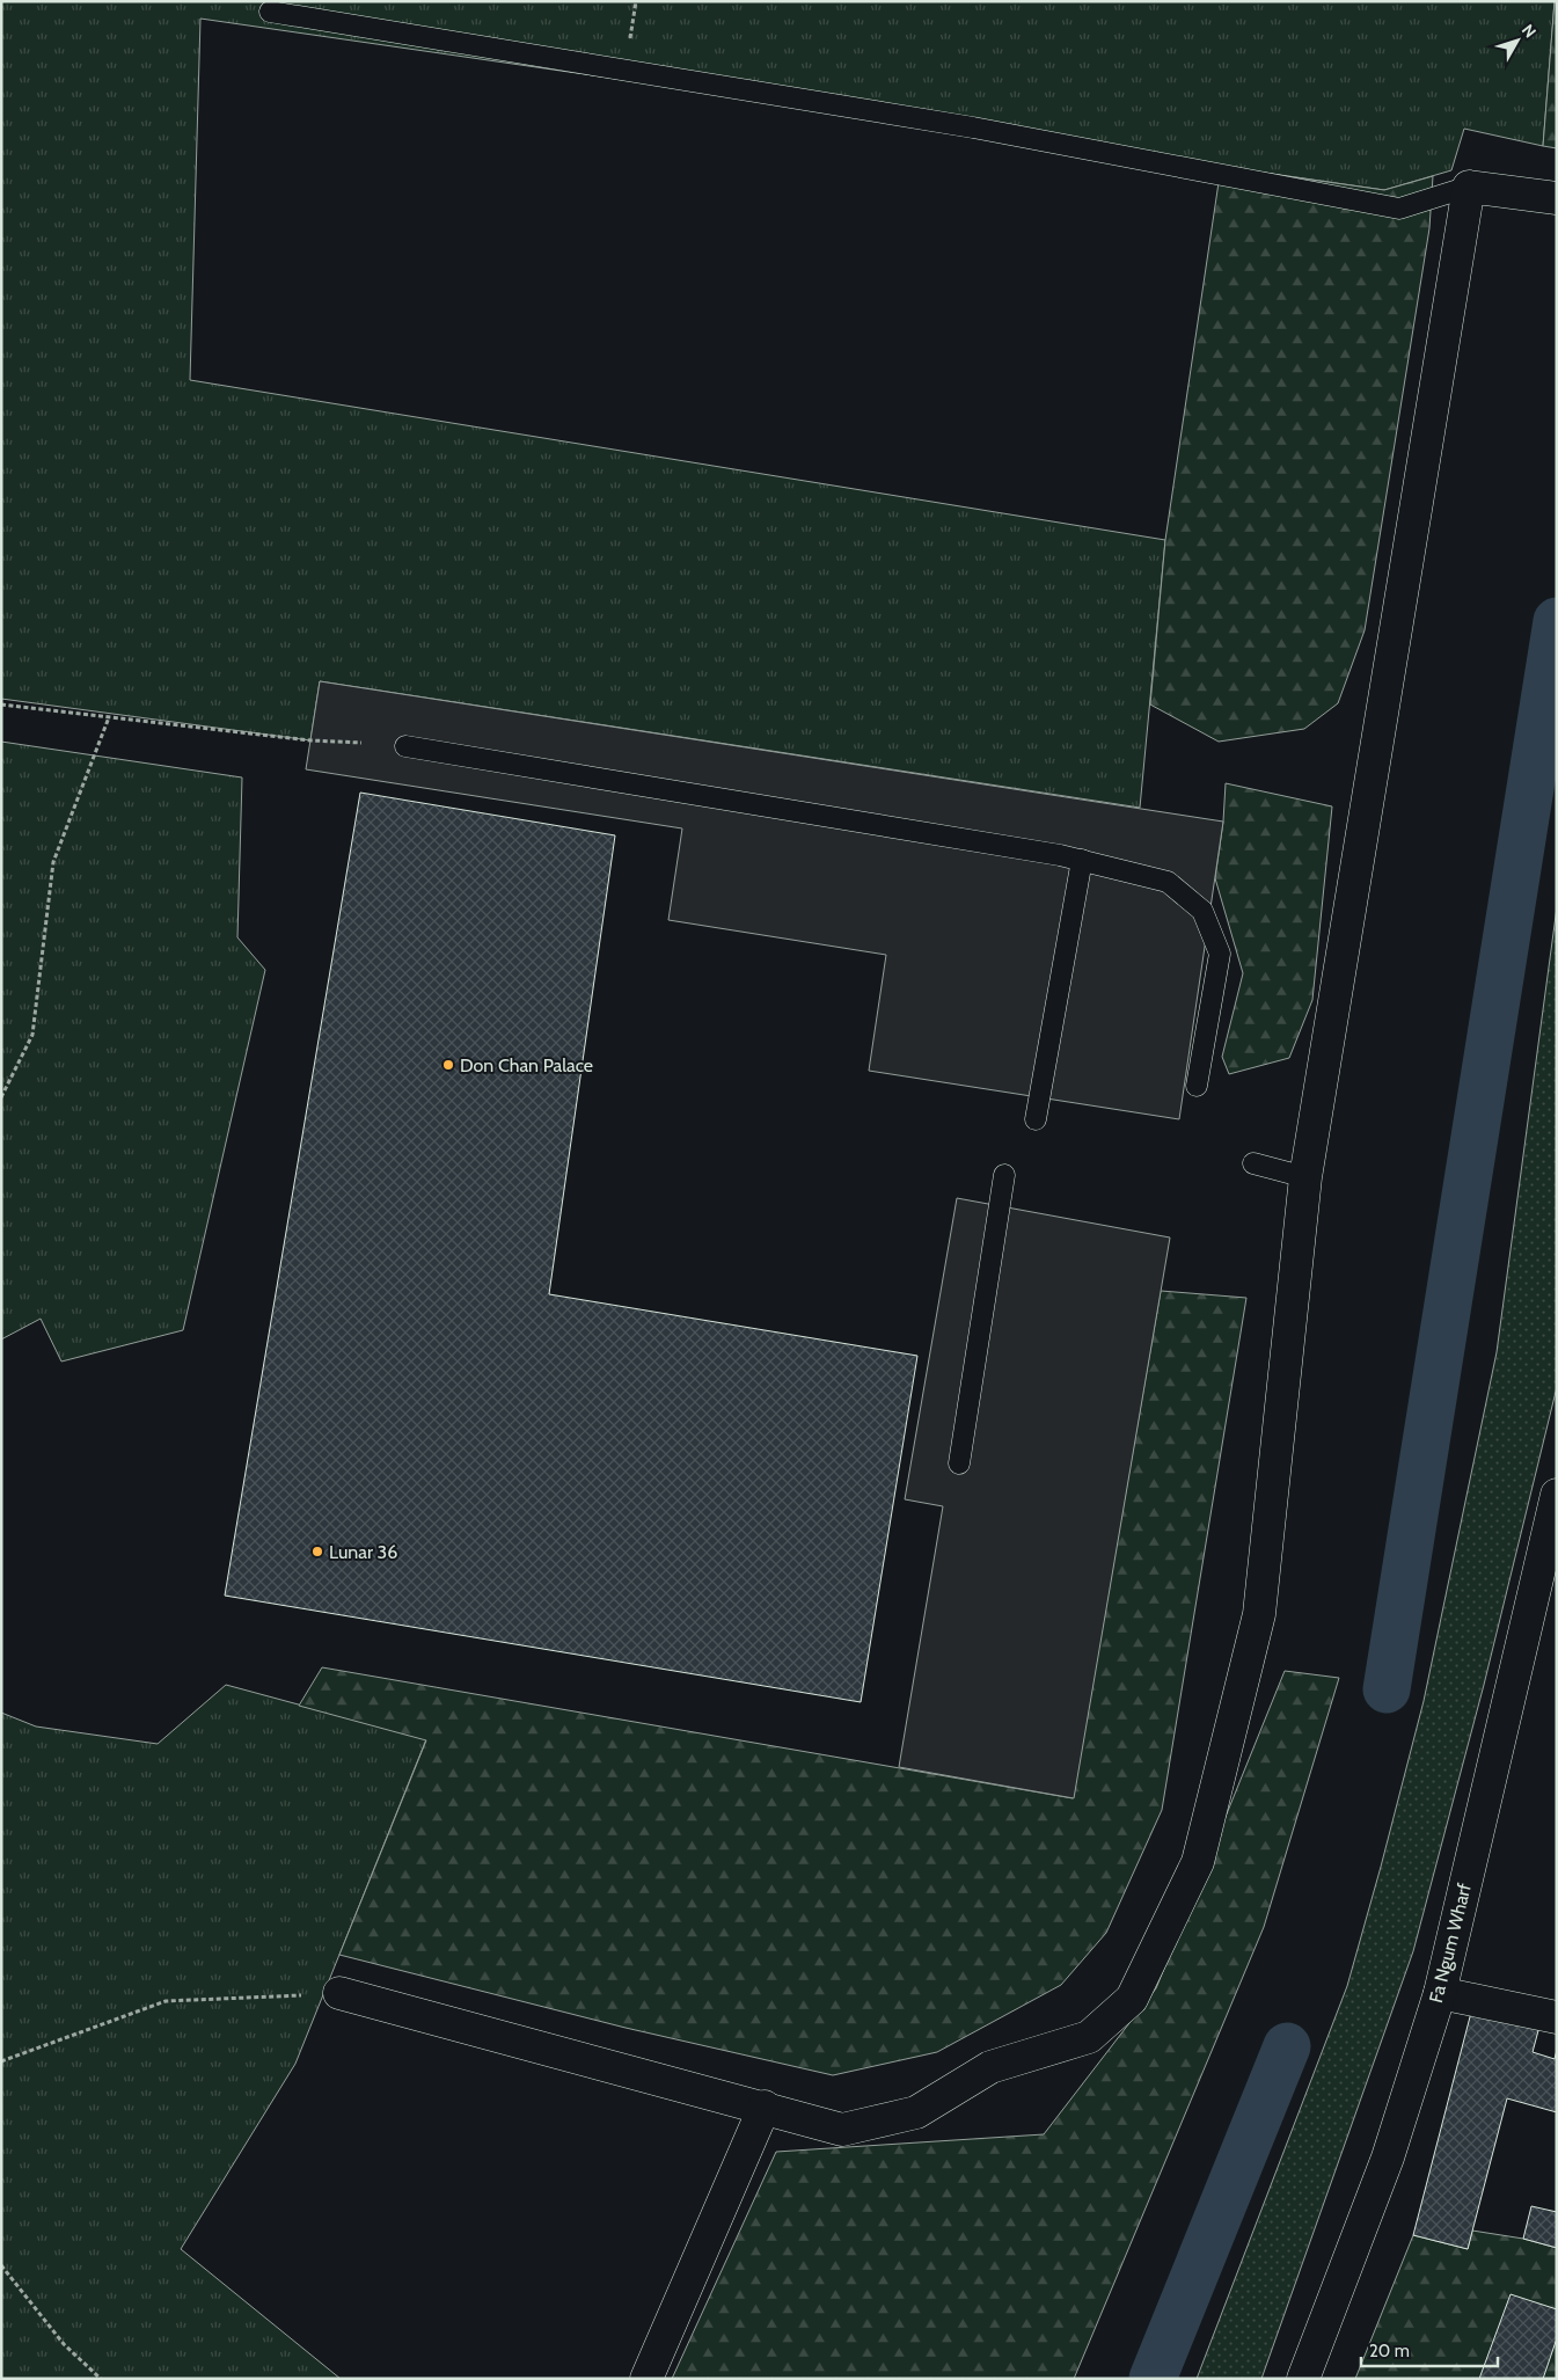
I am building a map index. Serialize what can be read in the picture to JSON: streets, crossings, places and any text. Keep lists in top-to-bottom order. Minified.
{"streets":{"street":["Fa Ngum Wharf"]},"places":["Don Chan Palace","Lunar 36"],"scale_bar":"20 m","north":"top right"}
